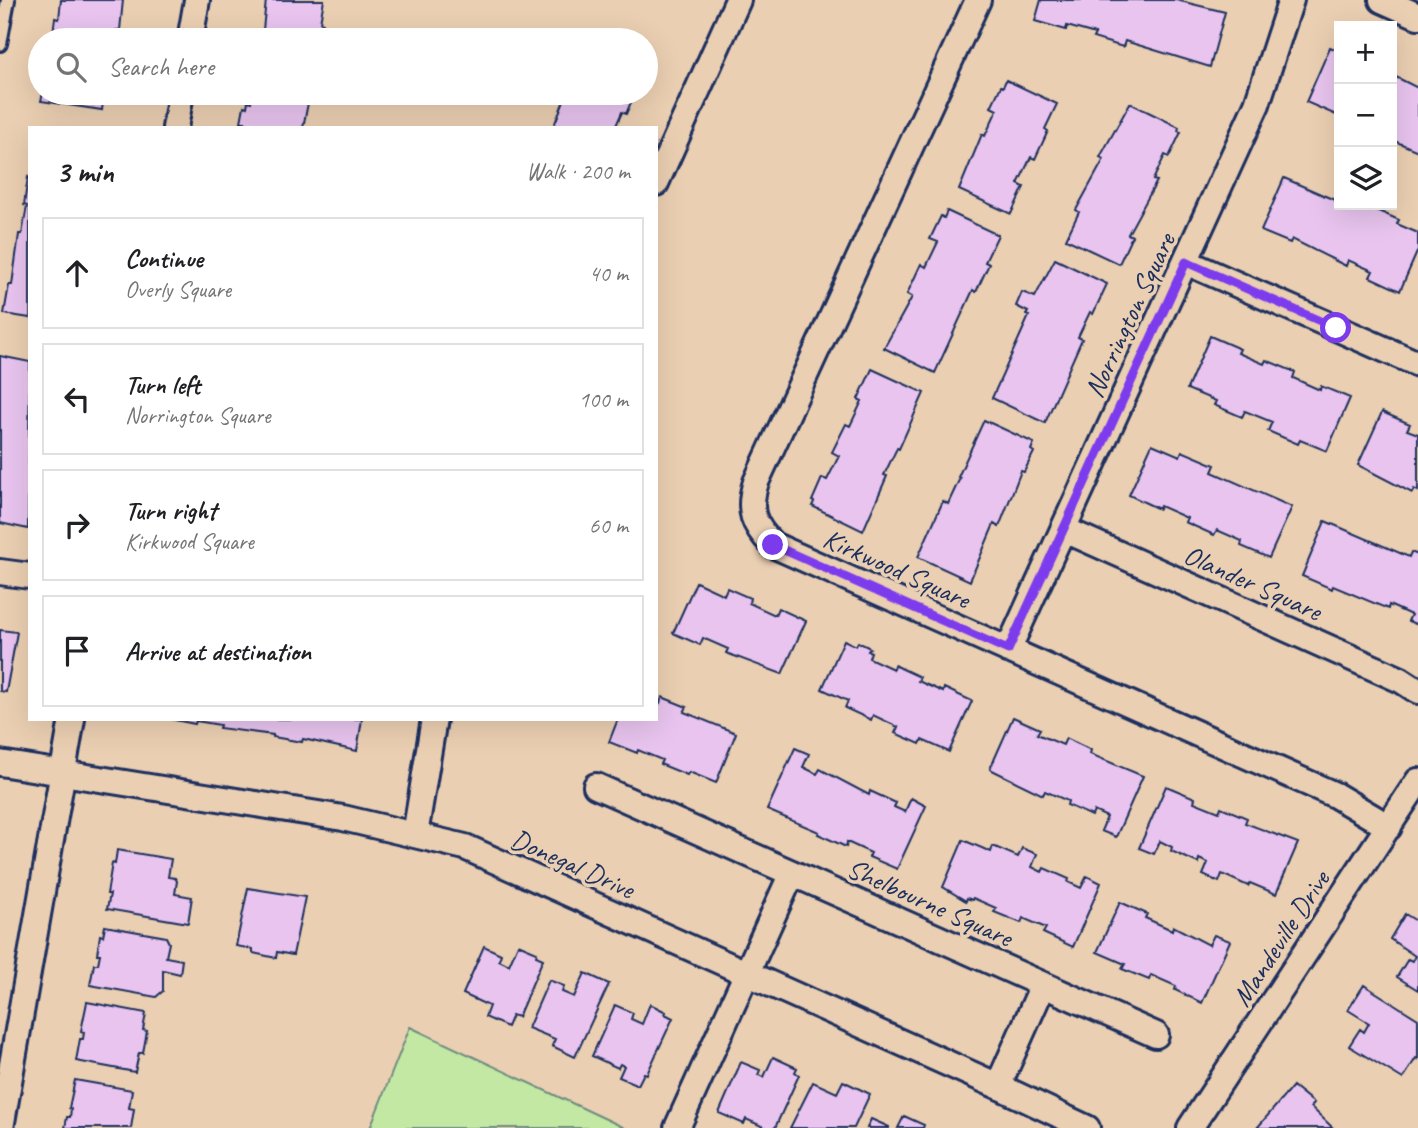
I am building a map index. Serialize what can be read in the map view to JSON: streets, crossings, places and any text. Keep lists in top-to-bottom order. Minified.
{"streets":{"street":["Norrington Square","Kirkwood Square","Olander Square","Donegal Drive","Shelbourne Square","Mandeville Drive"]},"crossings":[["Norrington Square","Kirkwood Square"],["Norrington Square","Olander Square"],["Kirkwood Square","Mandeville Drive"]],"page":{"map_buttons":["+","−"],"search":"Search here","heading":["3 min","Walk · 200 m"],"list":[["Continue","Overly Square","40 m"],["Turn left","Norrington Square","100 m"],["Turn right","Kirkwood Square","60 m"],"Arrive at destination"]}}
